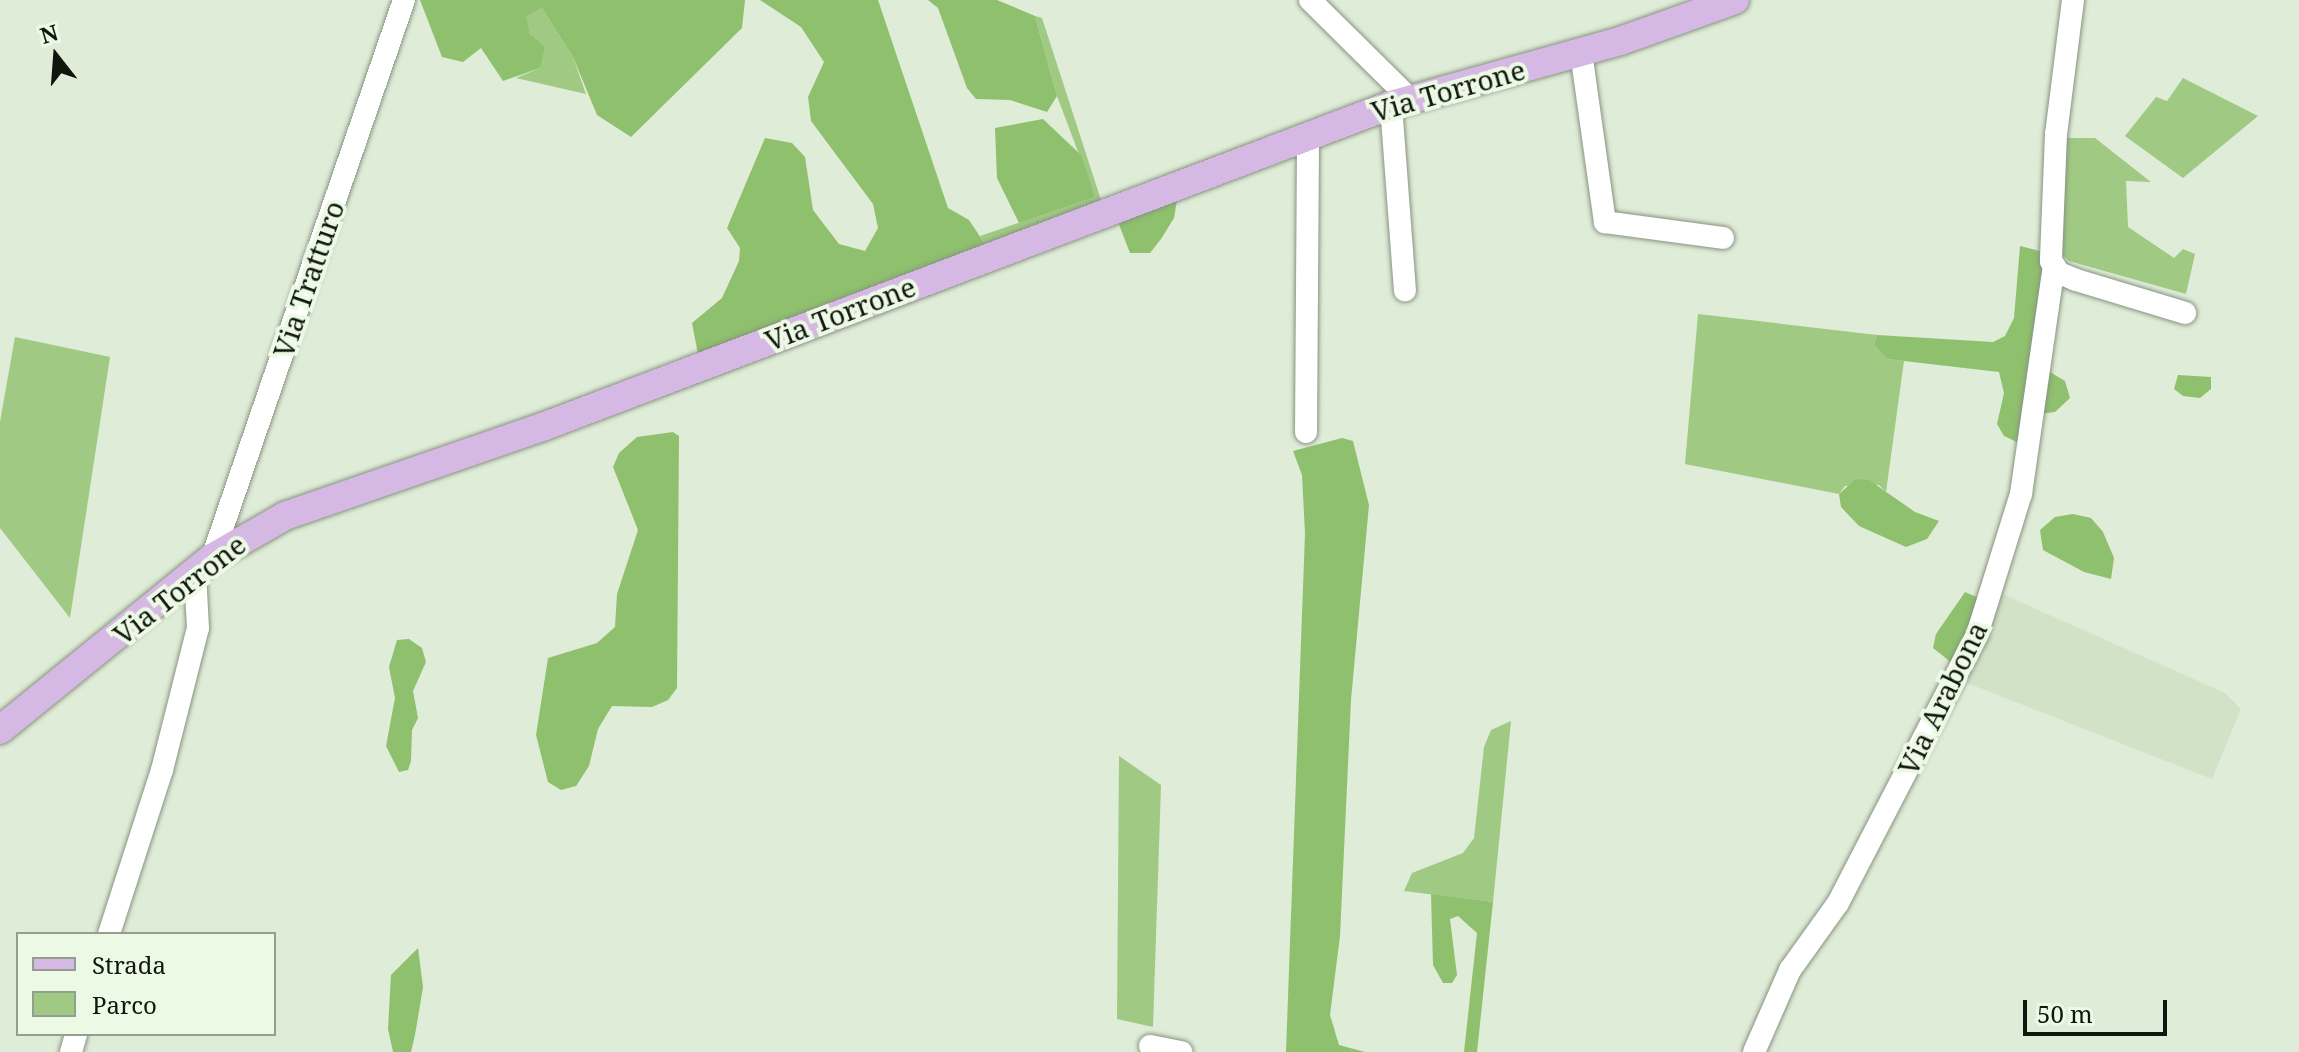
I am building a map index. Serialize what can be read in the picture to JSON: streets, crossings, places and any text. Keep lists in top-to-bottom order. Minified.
{"streets":{"main road":["Via Torrone"],"street":["Via Tratturo","Via Arabona"]},"crossings":[["Via Torrone","Via Tratturo"]],"legend":["Strada","Parco"],"scale_bar":"50 m","north":"top"}
